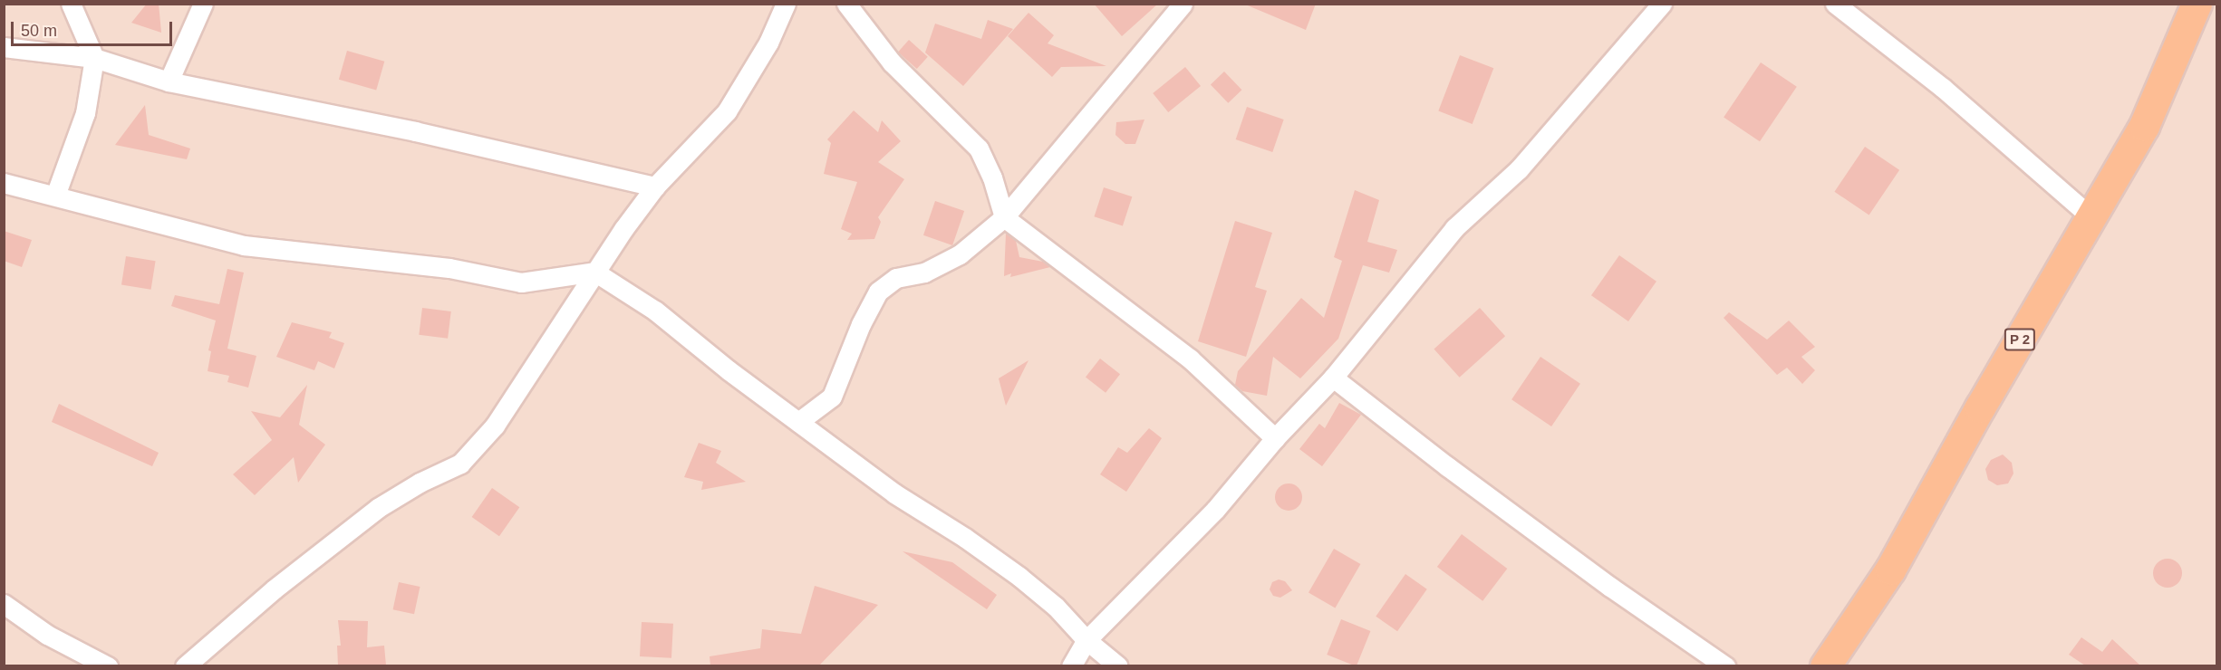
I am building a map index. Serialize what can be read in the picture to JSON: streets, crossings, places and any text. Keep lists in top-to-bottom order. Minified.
{"streets":{"main road":["P 2"]},"scale_bar":"50 m"}
